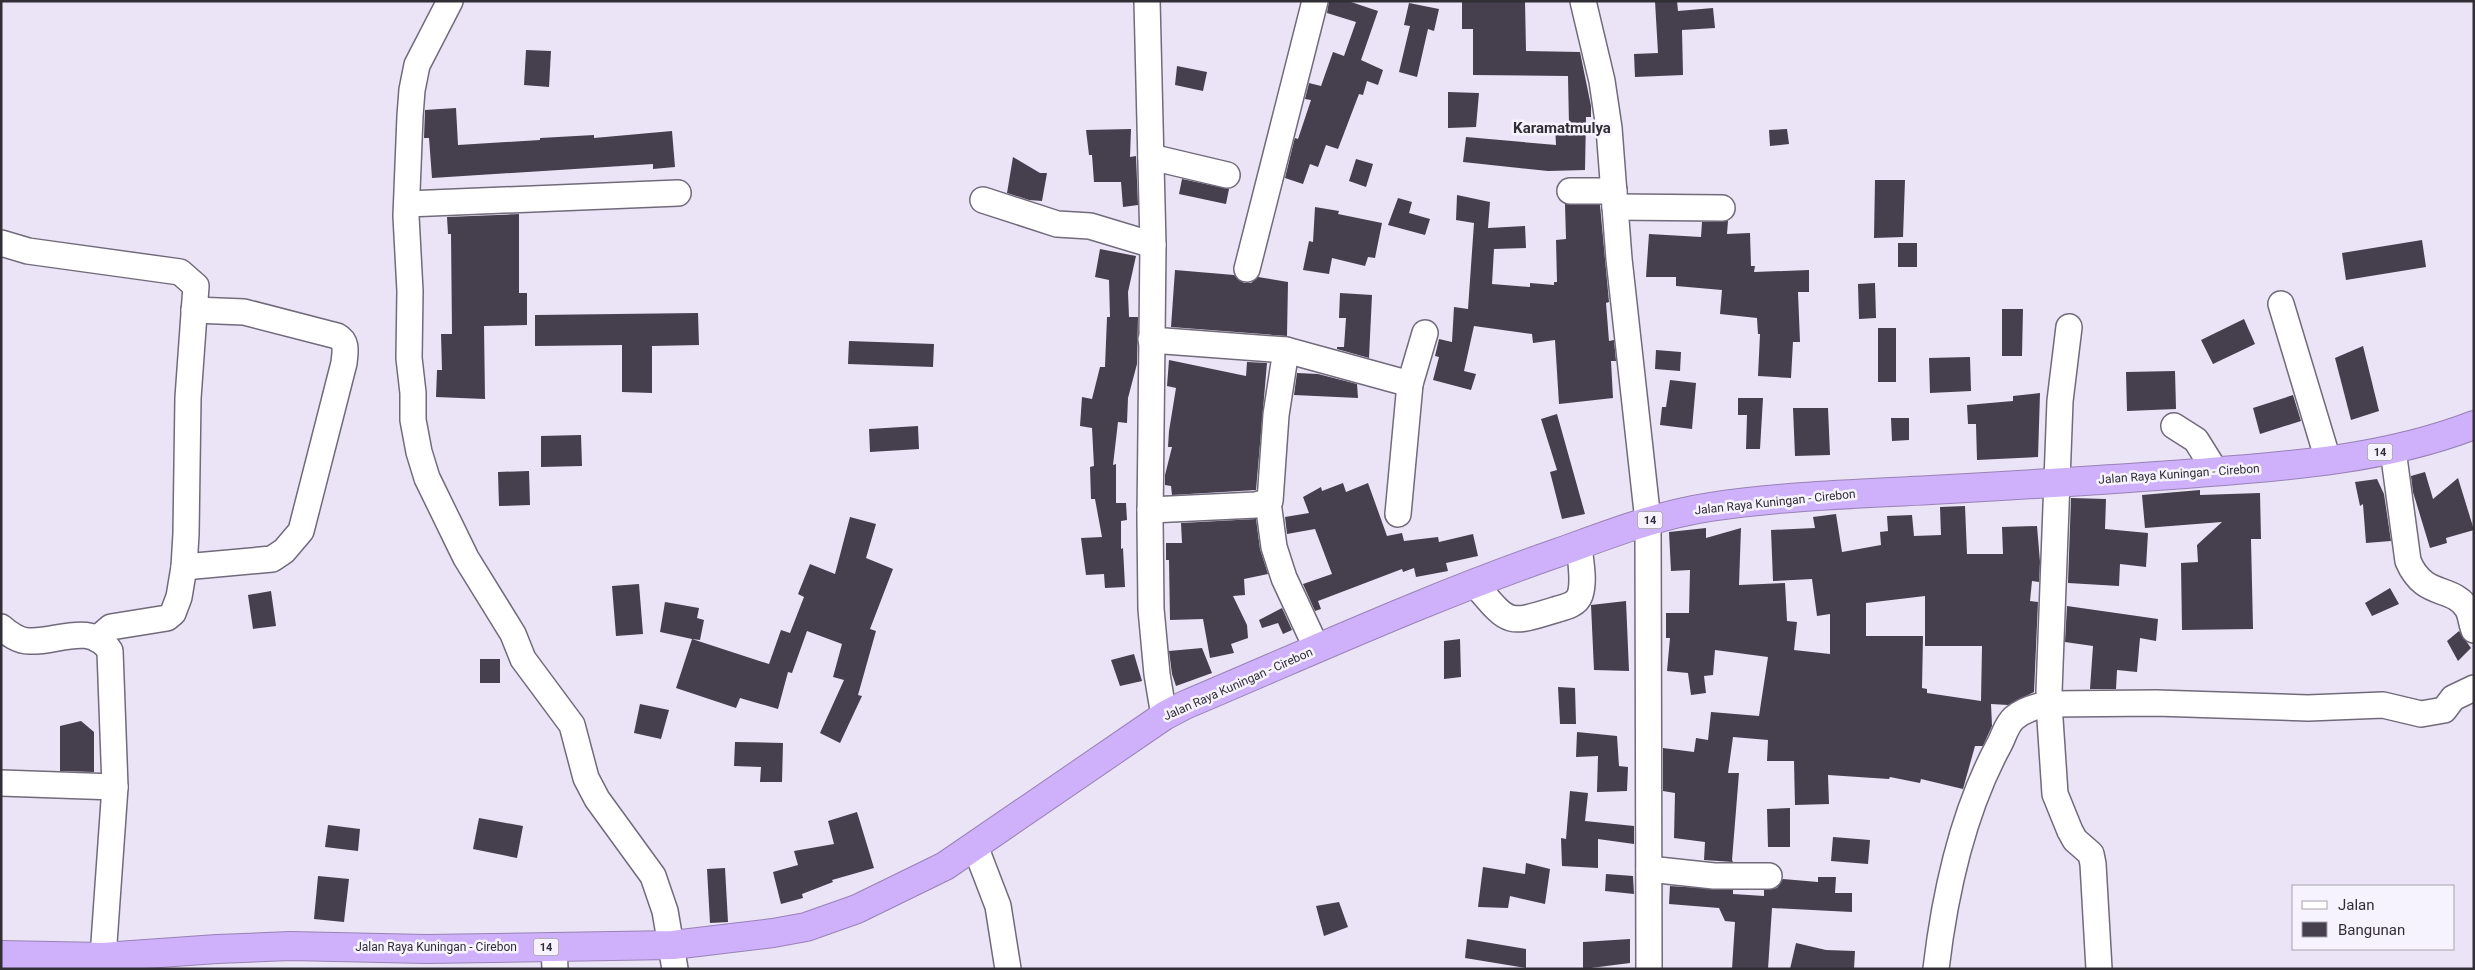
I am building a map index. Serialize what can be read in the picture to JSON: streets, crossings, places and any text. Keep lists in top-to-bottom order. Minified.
{"streets":{"highway":["14","Jalan Raya Kuningan - Cirebon"]},"districts":["Karamatmulya"],"legend":["Jalan","Bangunan"]}
